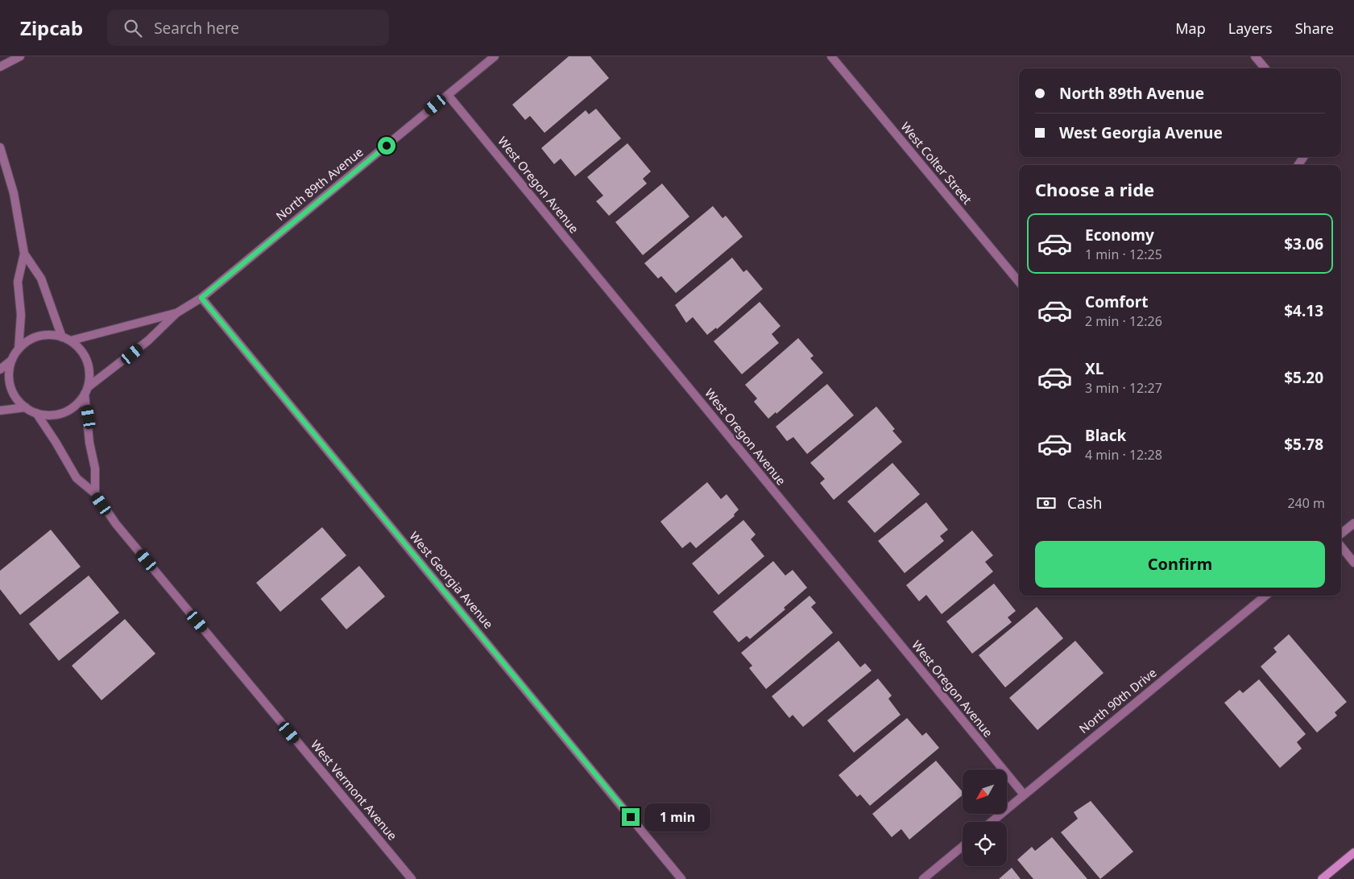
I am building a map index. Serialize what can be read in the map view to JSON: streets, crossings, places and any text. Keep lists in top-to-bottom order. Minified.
{"streets":{"street":["West Colter Street","North 89th Avenue","West Oregon Avenue","West Georgia Avenue","North 90th Drive","West Vermont Avenue"]},"crossings":[["North 89th Avenue","West Oregon Avenue"],["North 89th Avenue","West Georgia Avenue"],["North 89th Avenue","West Vermont Avenue"],["West Oregon Avenue","North 90th Drive"]],"north":"bottom left","page":{"header":"Zipcab","search":"Search here","nav":["Map","Layers","Share"],"banner":["North 89th Avenue","West Georgia Avenue"],"heading":"Choose a ride","list":[{"name":"Economy","note":"1 min · 12:25","value":"$3.06"},{"name":"Comfort","note":"2 min · 12:26","value":"$4.13"},{"name":"XL","note":"3 min · 12:27","value":"$5.20"},{"name":"Black","note":"4 min · 12:28","value":"$5.78"}],"pay":["Cash","240 m"],"buttons":"Confirm","bubble":"1 min"}}
